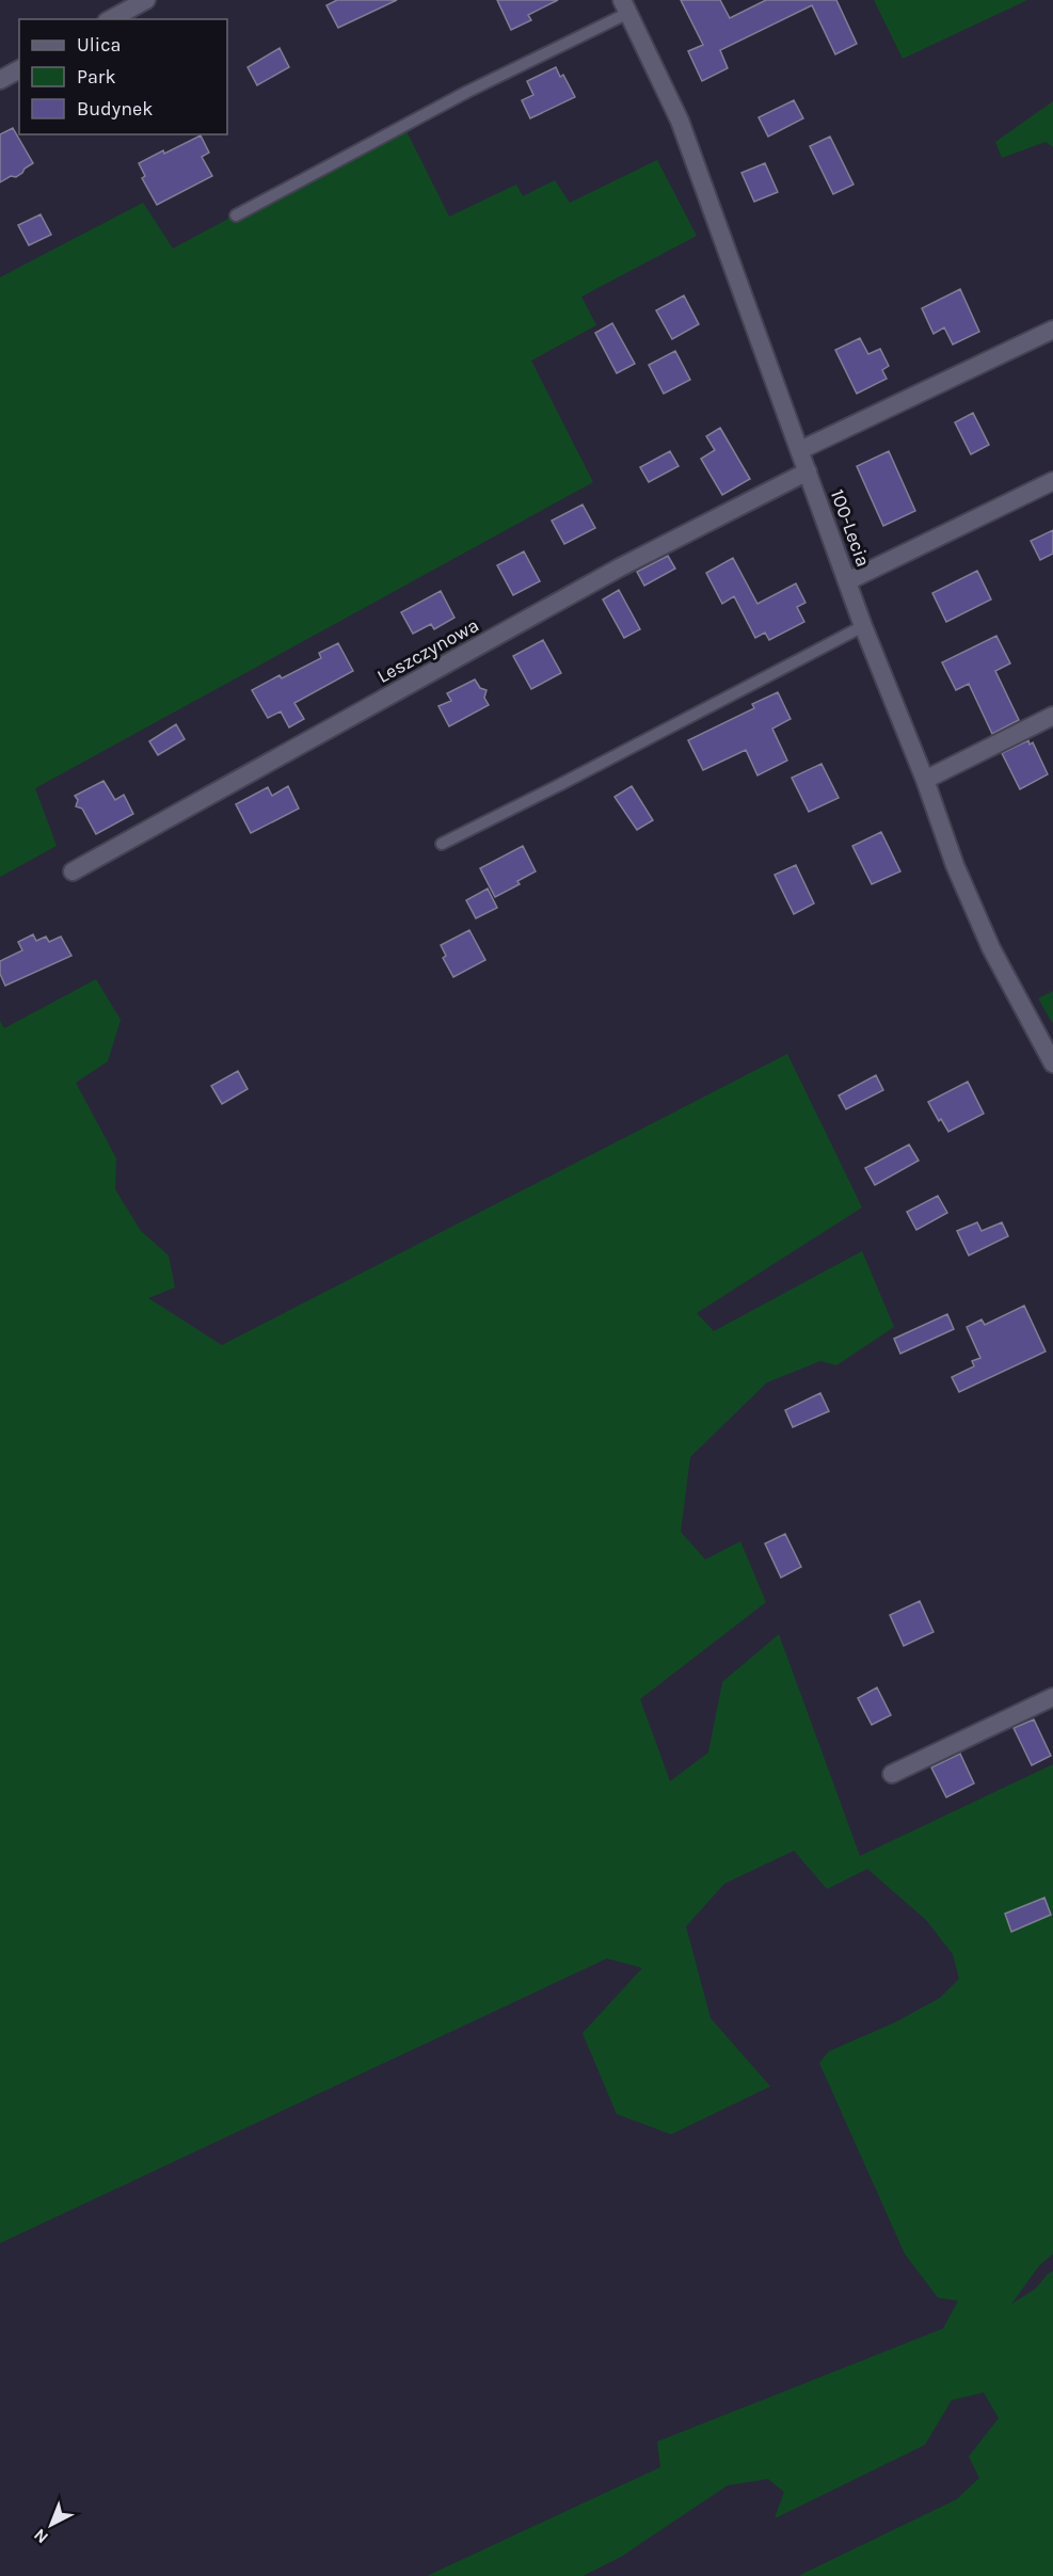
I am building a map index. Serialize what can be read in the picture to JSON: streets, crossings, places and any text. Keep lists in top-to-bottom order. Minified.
{"streets":{"street":["100-Lecia","Leszczynowa"]},"crossings":[["100-Lecia","Leszczynowa"]],"legend":["Ulica","Park","Budynek"],"north":"bottom left"}
